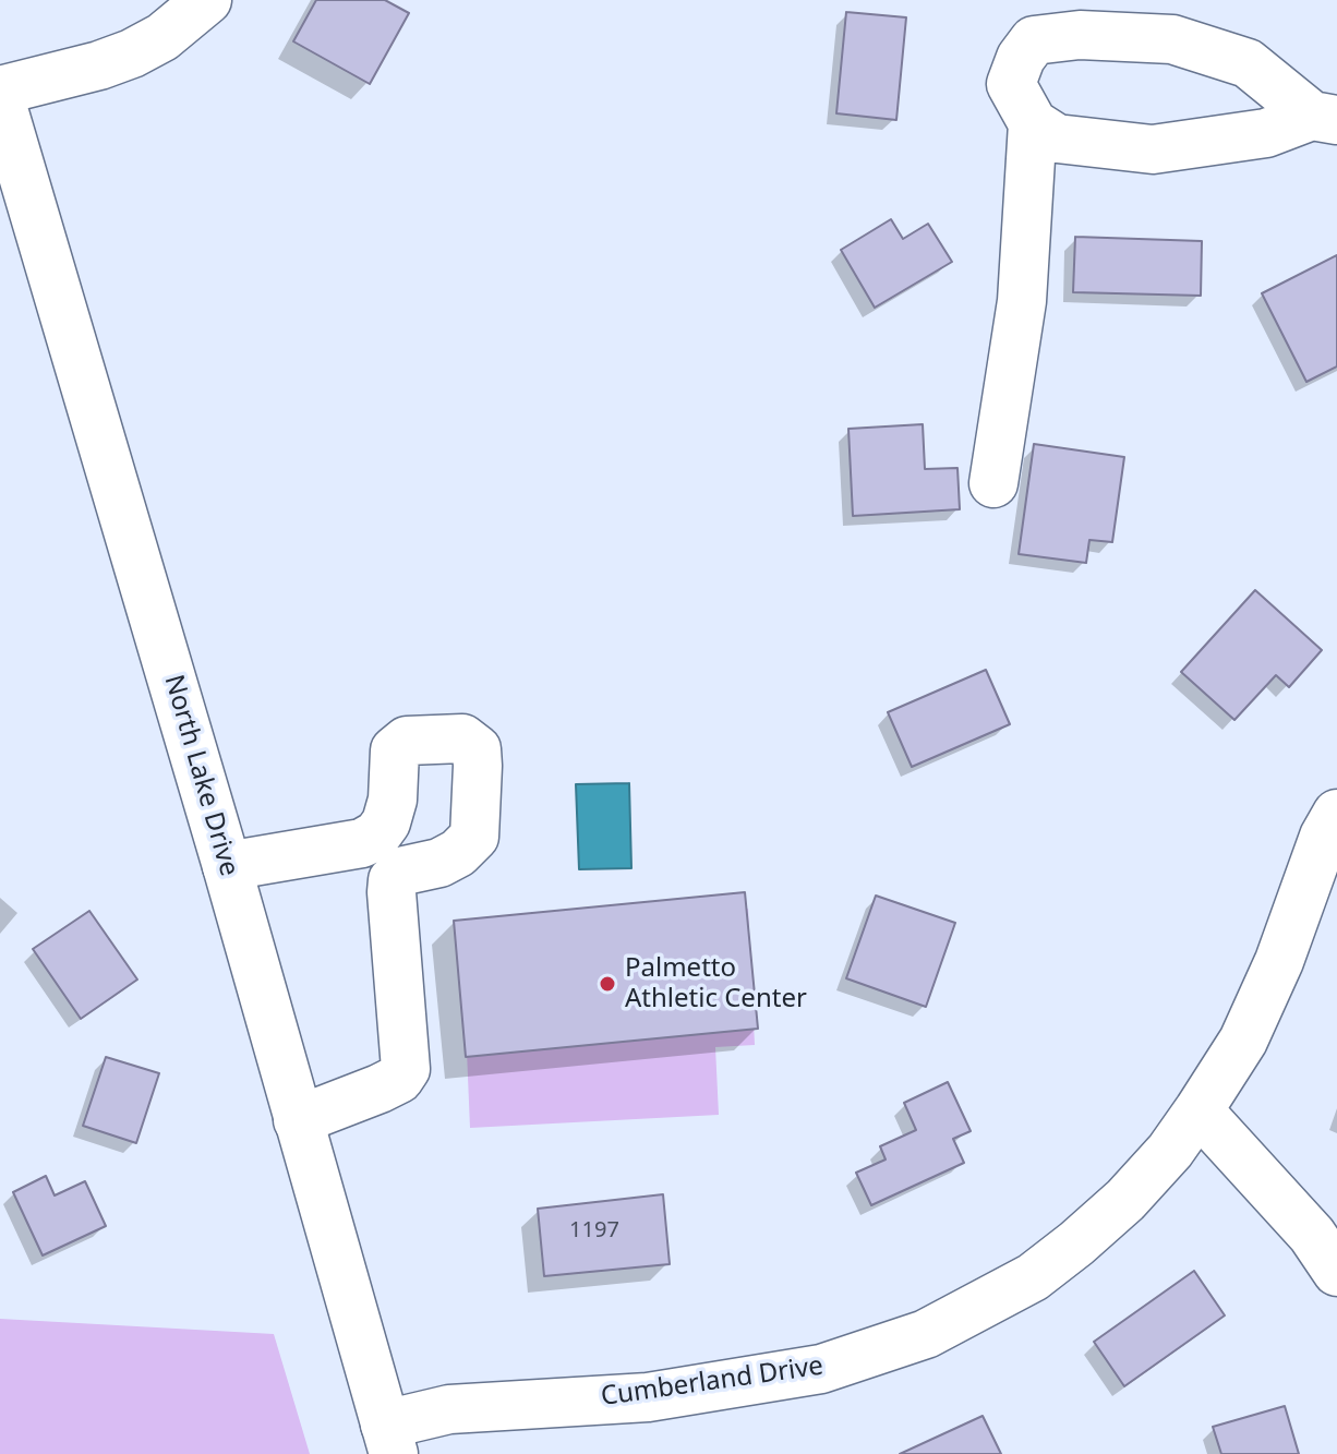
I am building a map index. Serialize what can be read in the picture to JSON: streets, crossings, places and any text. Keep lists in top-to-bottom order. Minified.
{"streets":{"street":["North Lake Drive","Cumberland Drive"]},"crossings":[["North Lake Drive","Cumberland Drive"]],"places":["Palmetto Athletic Center"],"house_numbers":["1197"]}
